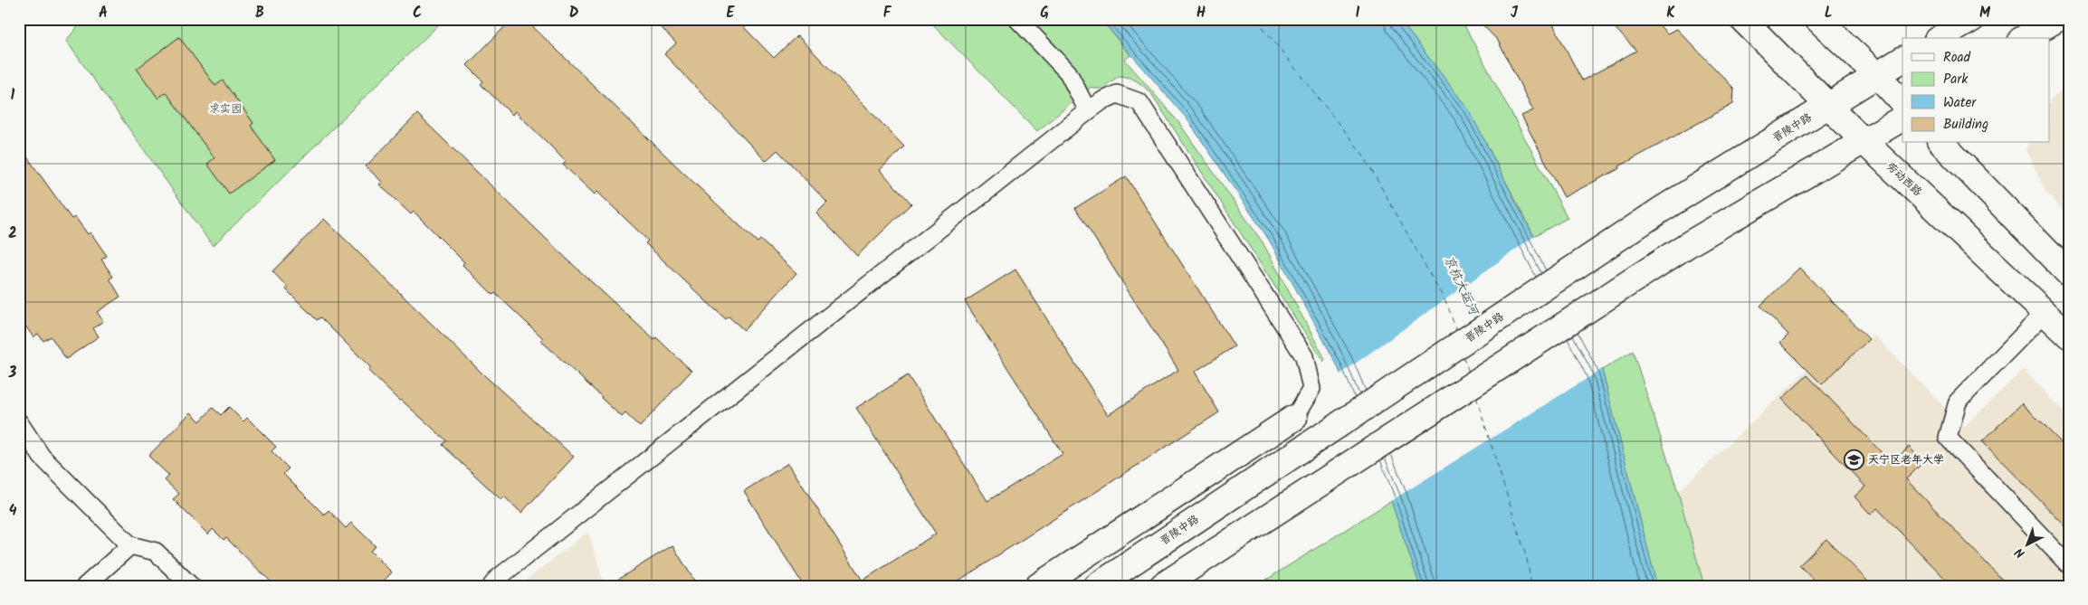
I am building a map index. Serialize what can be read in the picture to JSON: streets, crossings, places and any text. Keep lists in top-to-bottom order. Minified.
{"streets":{"main road":["晋陵中路","劳动西路"]},"crossings":[["晋陵中路","劳动西路"]],"water":["京杭大运河"],"parks":["求实园"],"places":{"school or university":["天宁区老年大学"]},"legend":["Road","Park","Water","Building"],"north":"bottom left","grid":{"columns":["A","B","C","D","E","F","G","H","I","J","K","L","M"],"rows":["1","2","3","4"]}}
